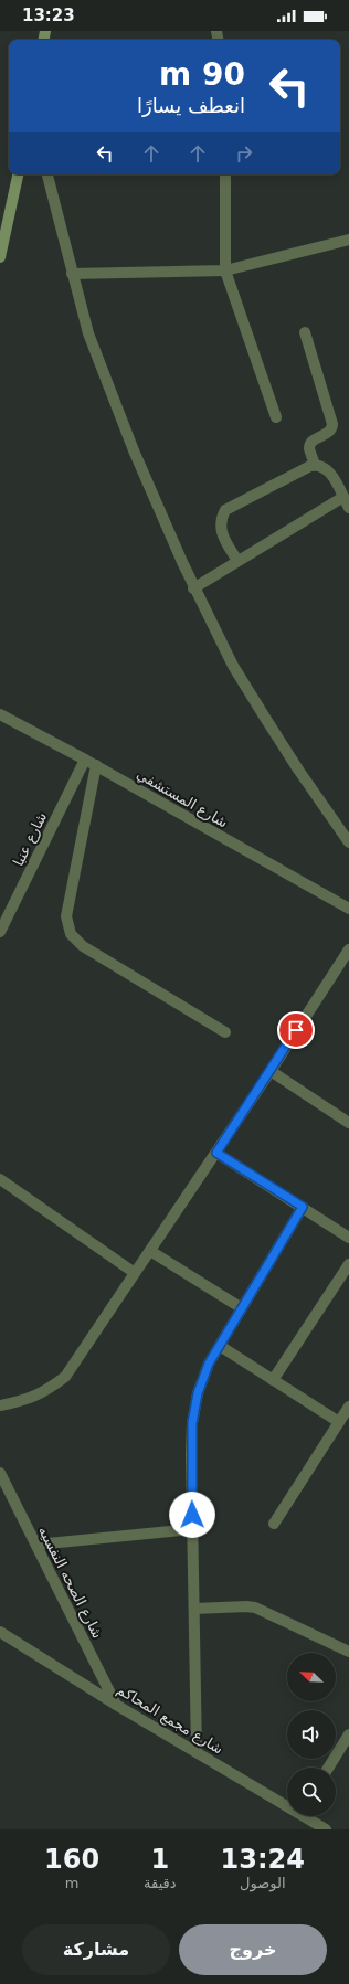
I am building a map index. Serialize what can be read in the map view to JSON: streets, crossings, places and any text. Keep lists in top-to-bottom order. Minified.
{"streets":{"street":["شارع المستشفي","شارع عنبا","شارع الصحه النفسيه","شارع مجمع المحاكم"]},"crossings":[["شارع المستشفي","شارع عنبا"],["شارع الصحه النفسيه","شارع مجمع المحاكم"]],"north":"top left","page":{"status":"13:23","turn":["90 m","انعطف يسارًا"],"eta":["13:24","الوصول","1","دقيقة","160","m"],"buttons":["خروج","مشاركة"]}}
